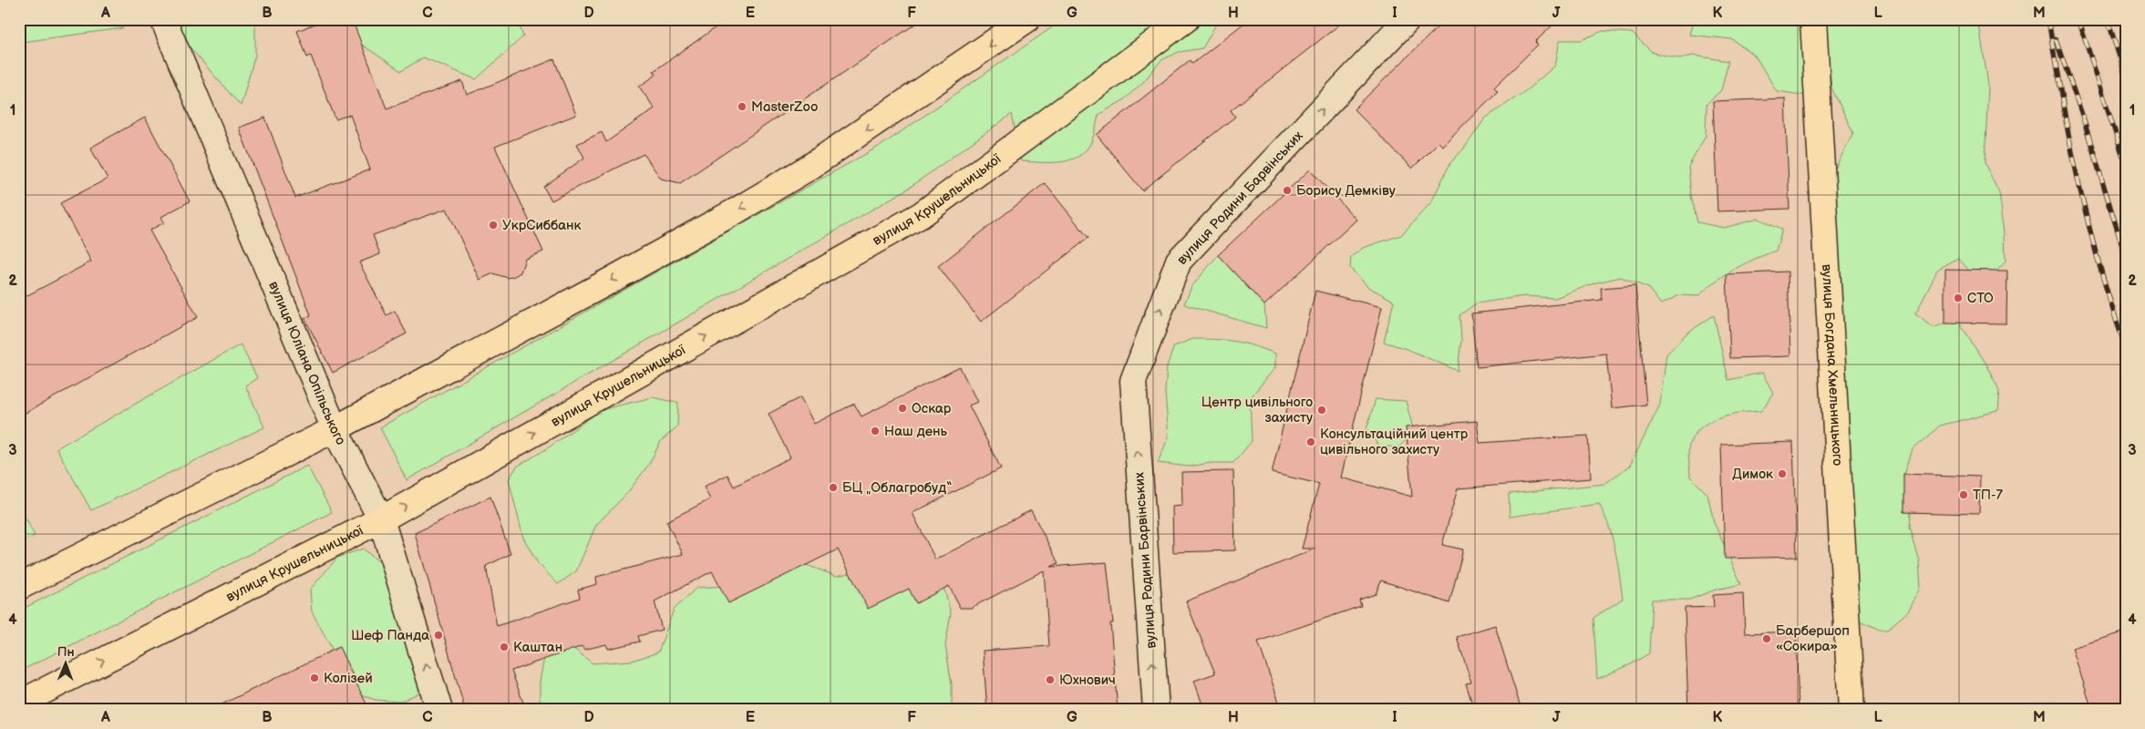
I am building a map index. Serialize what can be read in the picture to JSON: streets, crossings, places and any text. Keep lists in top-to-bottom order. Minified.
{"streets":{"main road":["вулиця Крушельницької","вулиця Богдана Хмельницького"],"street":["вулиця Родини Барвінських","вулиця Юліана Опільського"]},"crossings":[["вулиця Крушельницької","вулиця Юліана Опільського"]],"one_way":["вулиця Родини Барвінських"],"places":["MasterZoo","Борису Демківу","УкрСиббанк","СТО","Оскар","Центр цивільного захисту","Наш день","Консультаційний центр цивільного захисту","Димок","БЦ „Облагробуд“","ТП-7","Шеф Панда","Барбершоп «Сокира»","Каштан","Колізей","Юхнович"],"north":"top","grid":{"columns":["A","B","C","D","E","F","G","H","I","J","K","L","M"],"rows":["1","2","3","4"]}}
